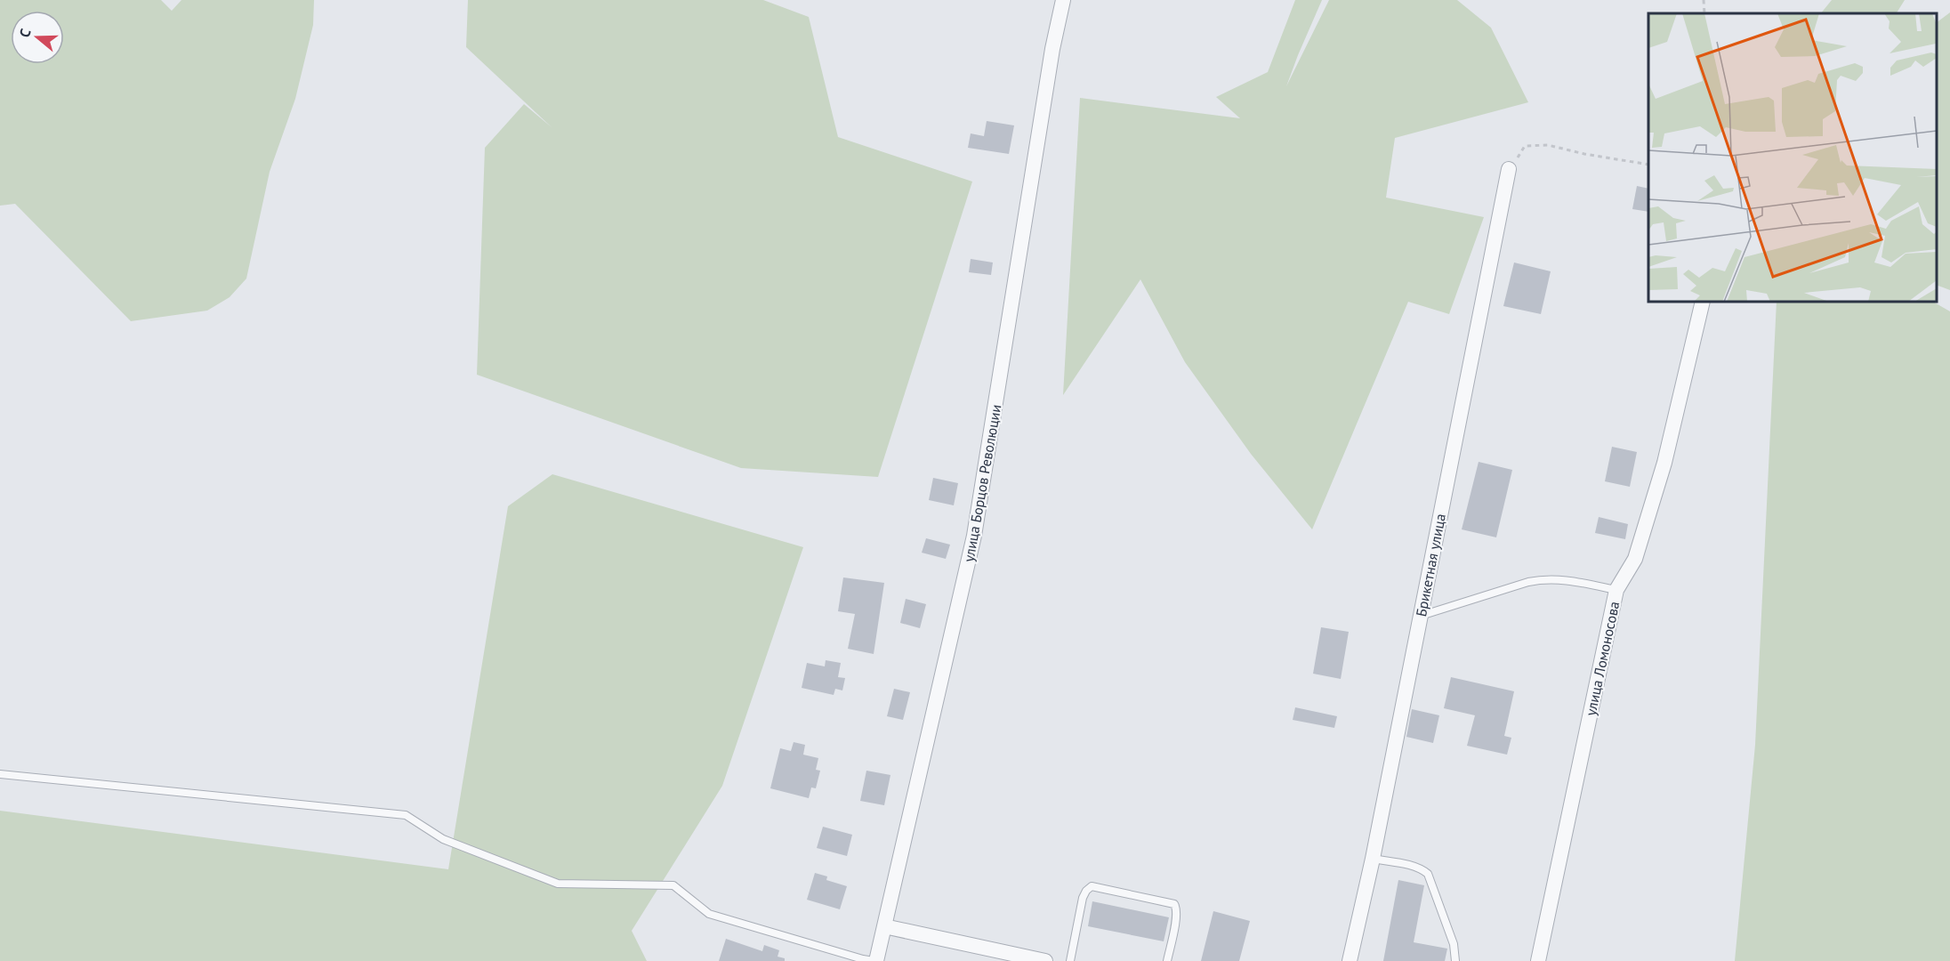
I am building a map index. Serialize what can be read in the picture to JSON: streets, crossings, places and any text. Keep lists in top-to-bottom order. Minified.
{"streets":{"street":["улица Борцов Революции","Брикетная улица","улица Ломоносова"]},"north":"left"}
